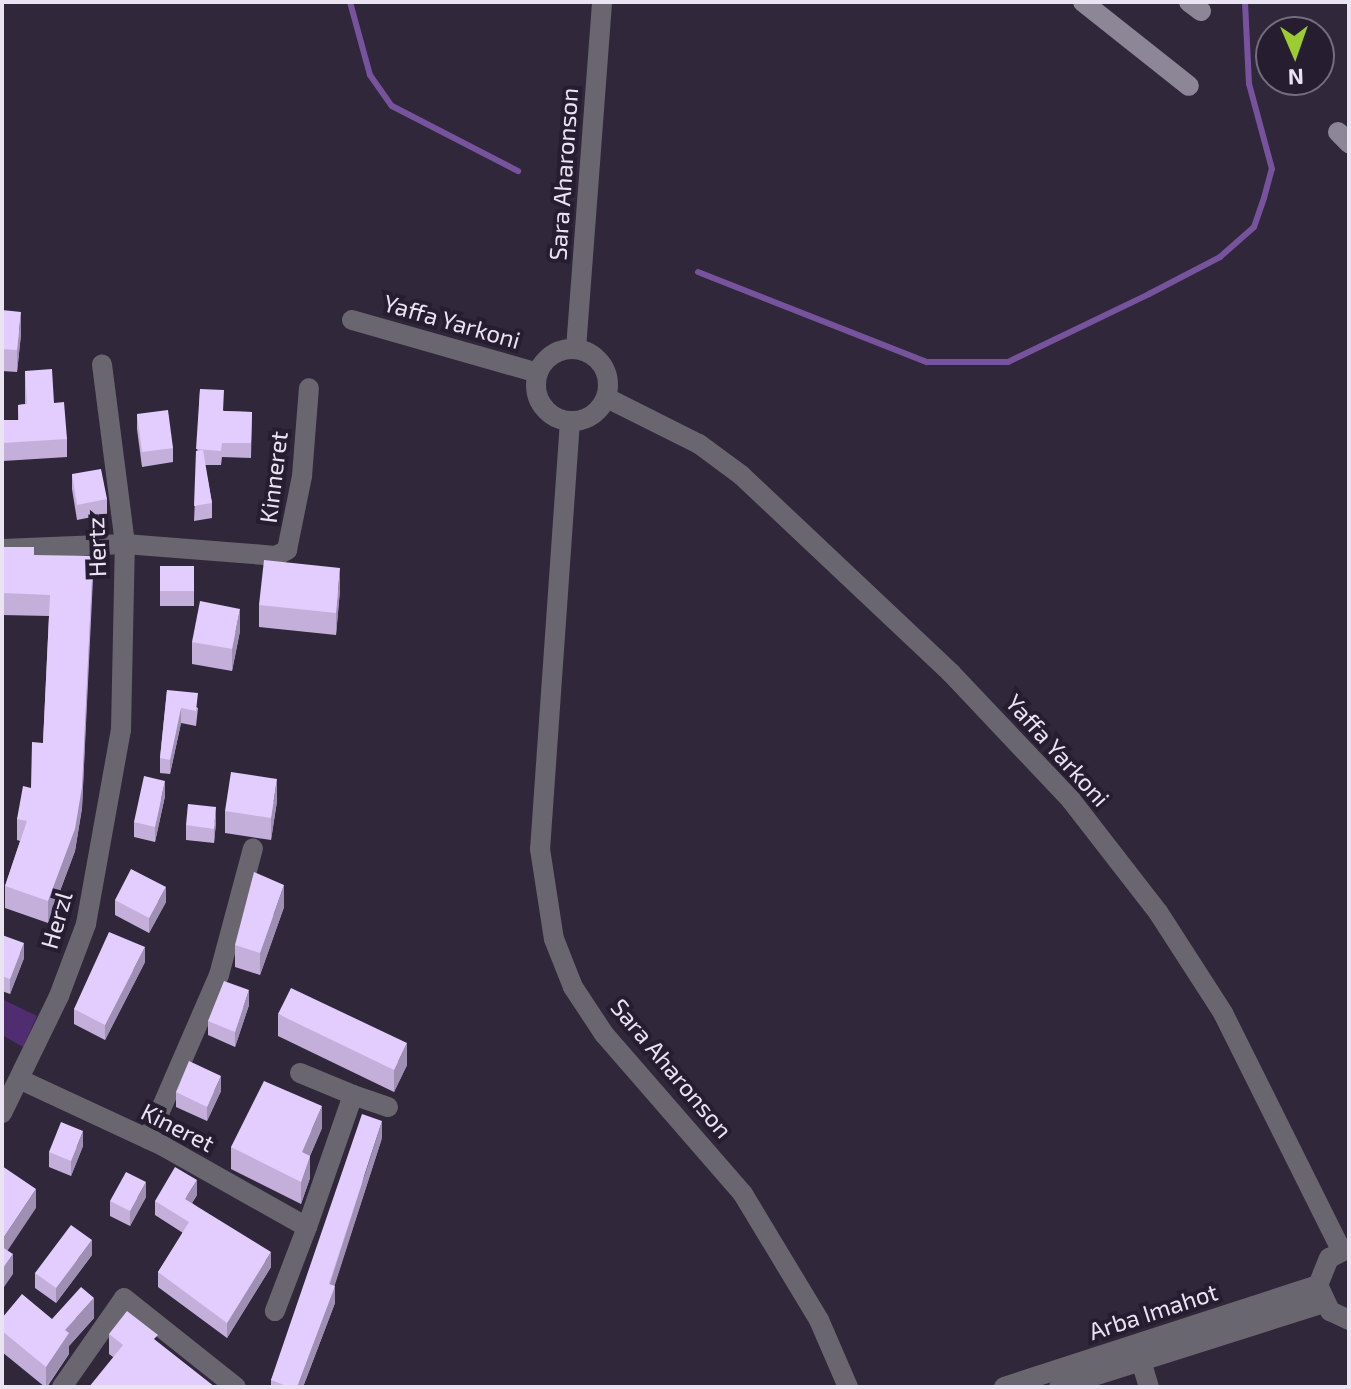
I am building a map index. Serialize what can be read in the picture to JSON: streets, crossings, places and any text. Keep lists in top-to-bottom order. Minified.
{"streets":{"street":["Sara Aharonson","Yaffa Yarkoni","Kinneret","Hertz","Herzl","Kineret","Arba Imahot"]},"crossings":[["Sara Aharonson","Yaffa Yarkoni"],["Kinneret","Hertz"],["Hertz","Herzl"],["Herzl","Kineret"]],"north":"bottom"}
